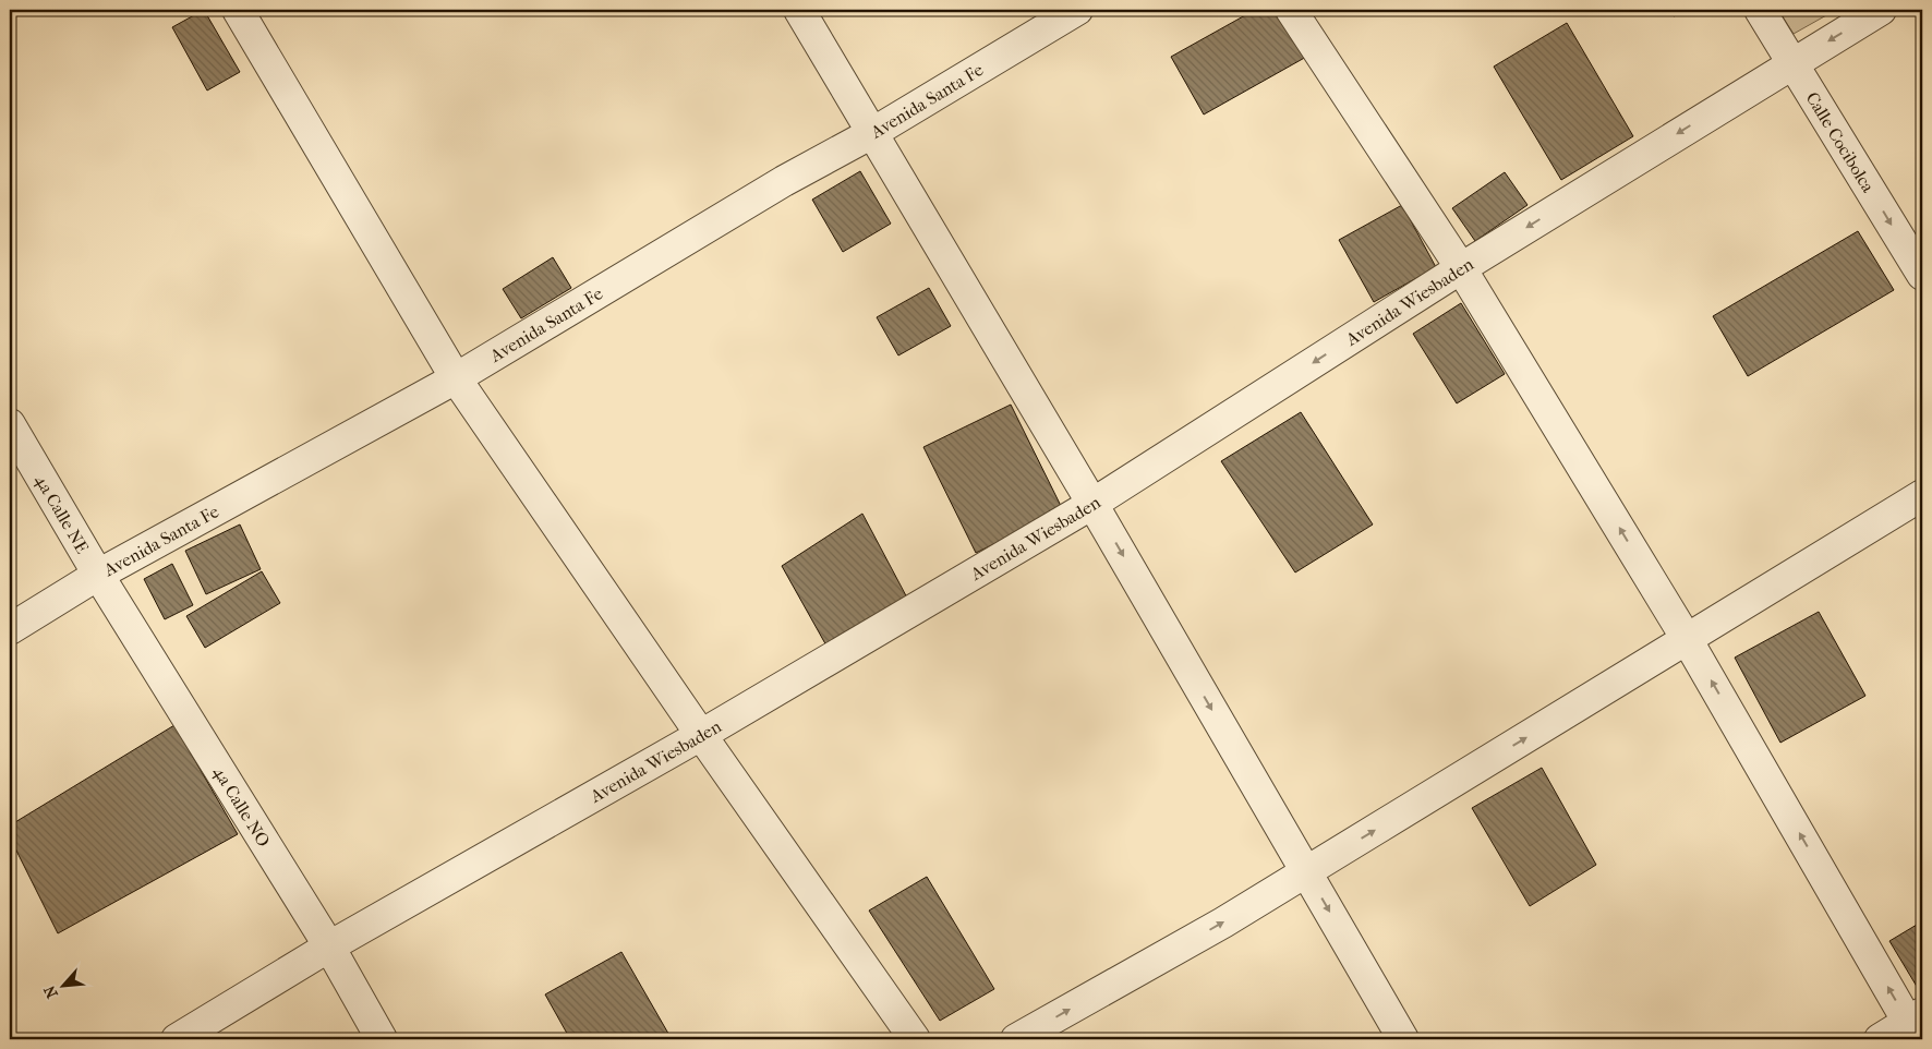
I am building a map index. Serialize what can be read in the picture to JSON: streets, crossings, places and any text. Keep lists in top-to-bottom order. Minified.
{"streets":{"street":["Avenida Santa Fe","Calle Cocibolca","Avenida Wiesbaden","4a Calle NE","4a Calle NO"]},"crossings":[["Avenida Santa Fe","4a Calle NE"],["Avenida Santa Fe","4a Calle NO"],["Calle Cocibolca","Avenida Wiesbaden"],["Avenida Wiesbaden","4a Calle NO"],["4a Calle NE","4a Calle NO"]],"one_way":["Calle Cocibolca","Avenida Wiesbaden"],"north":"bottom left"}
